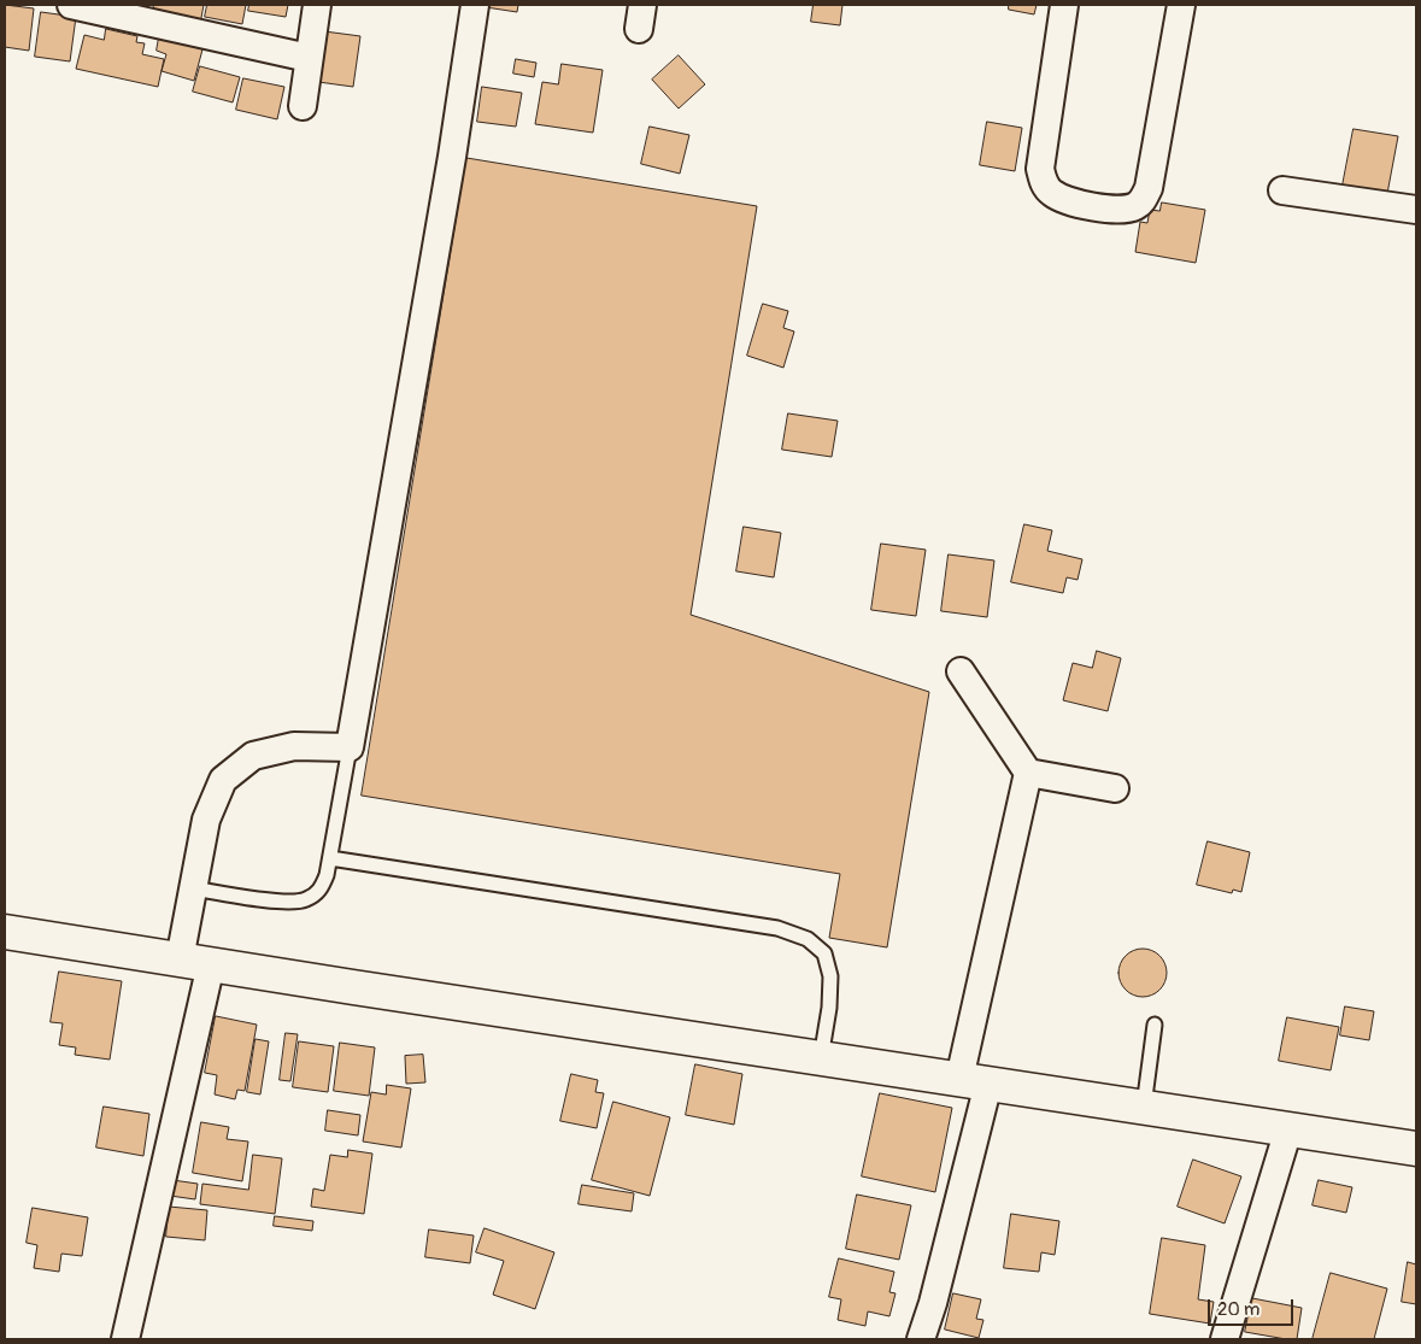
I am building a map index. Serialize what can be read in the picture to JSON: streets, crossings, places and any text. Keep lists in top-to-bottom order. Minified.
{"scale_bar":"20 m"}
